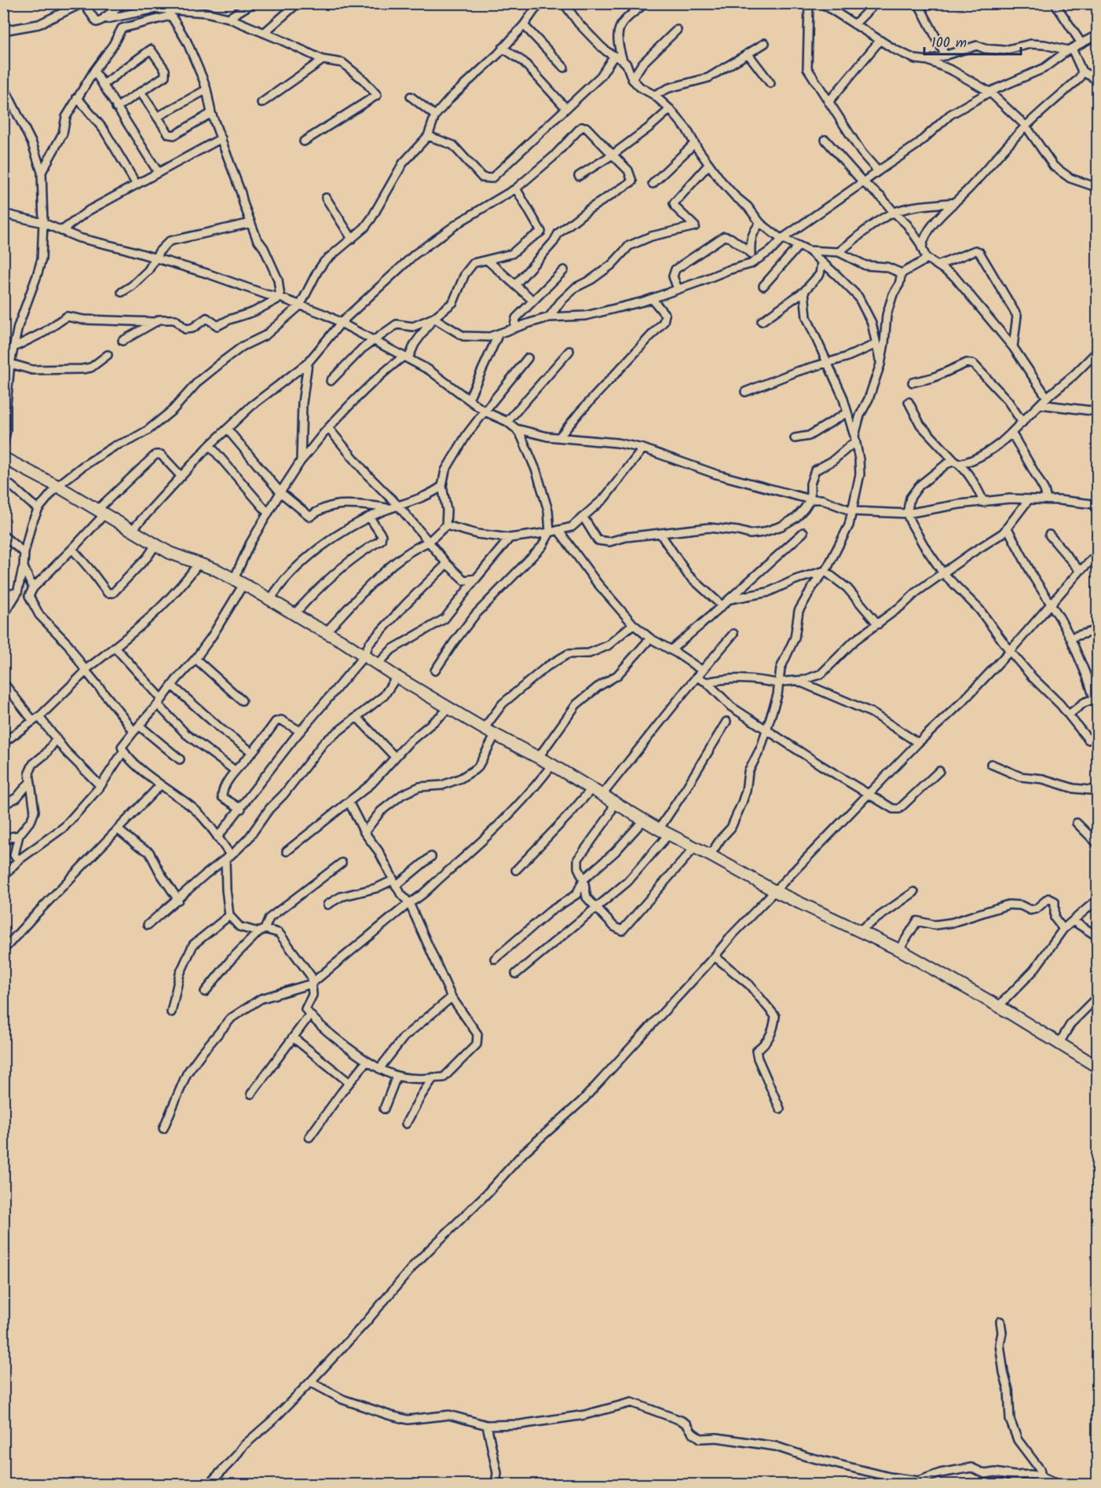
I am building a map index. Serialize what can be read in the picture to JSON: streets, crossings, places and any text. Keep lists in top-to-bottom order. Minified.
{"scale_bar":"100 m"}
